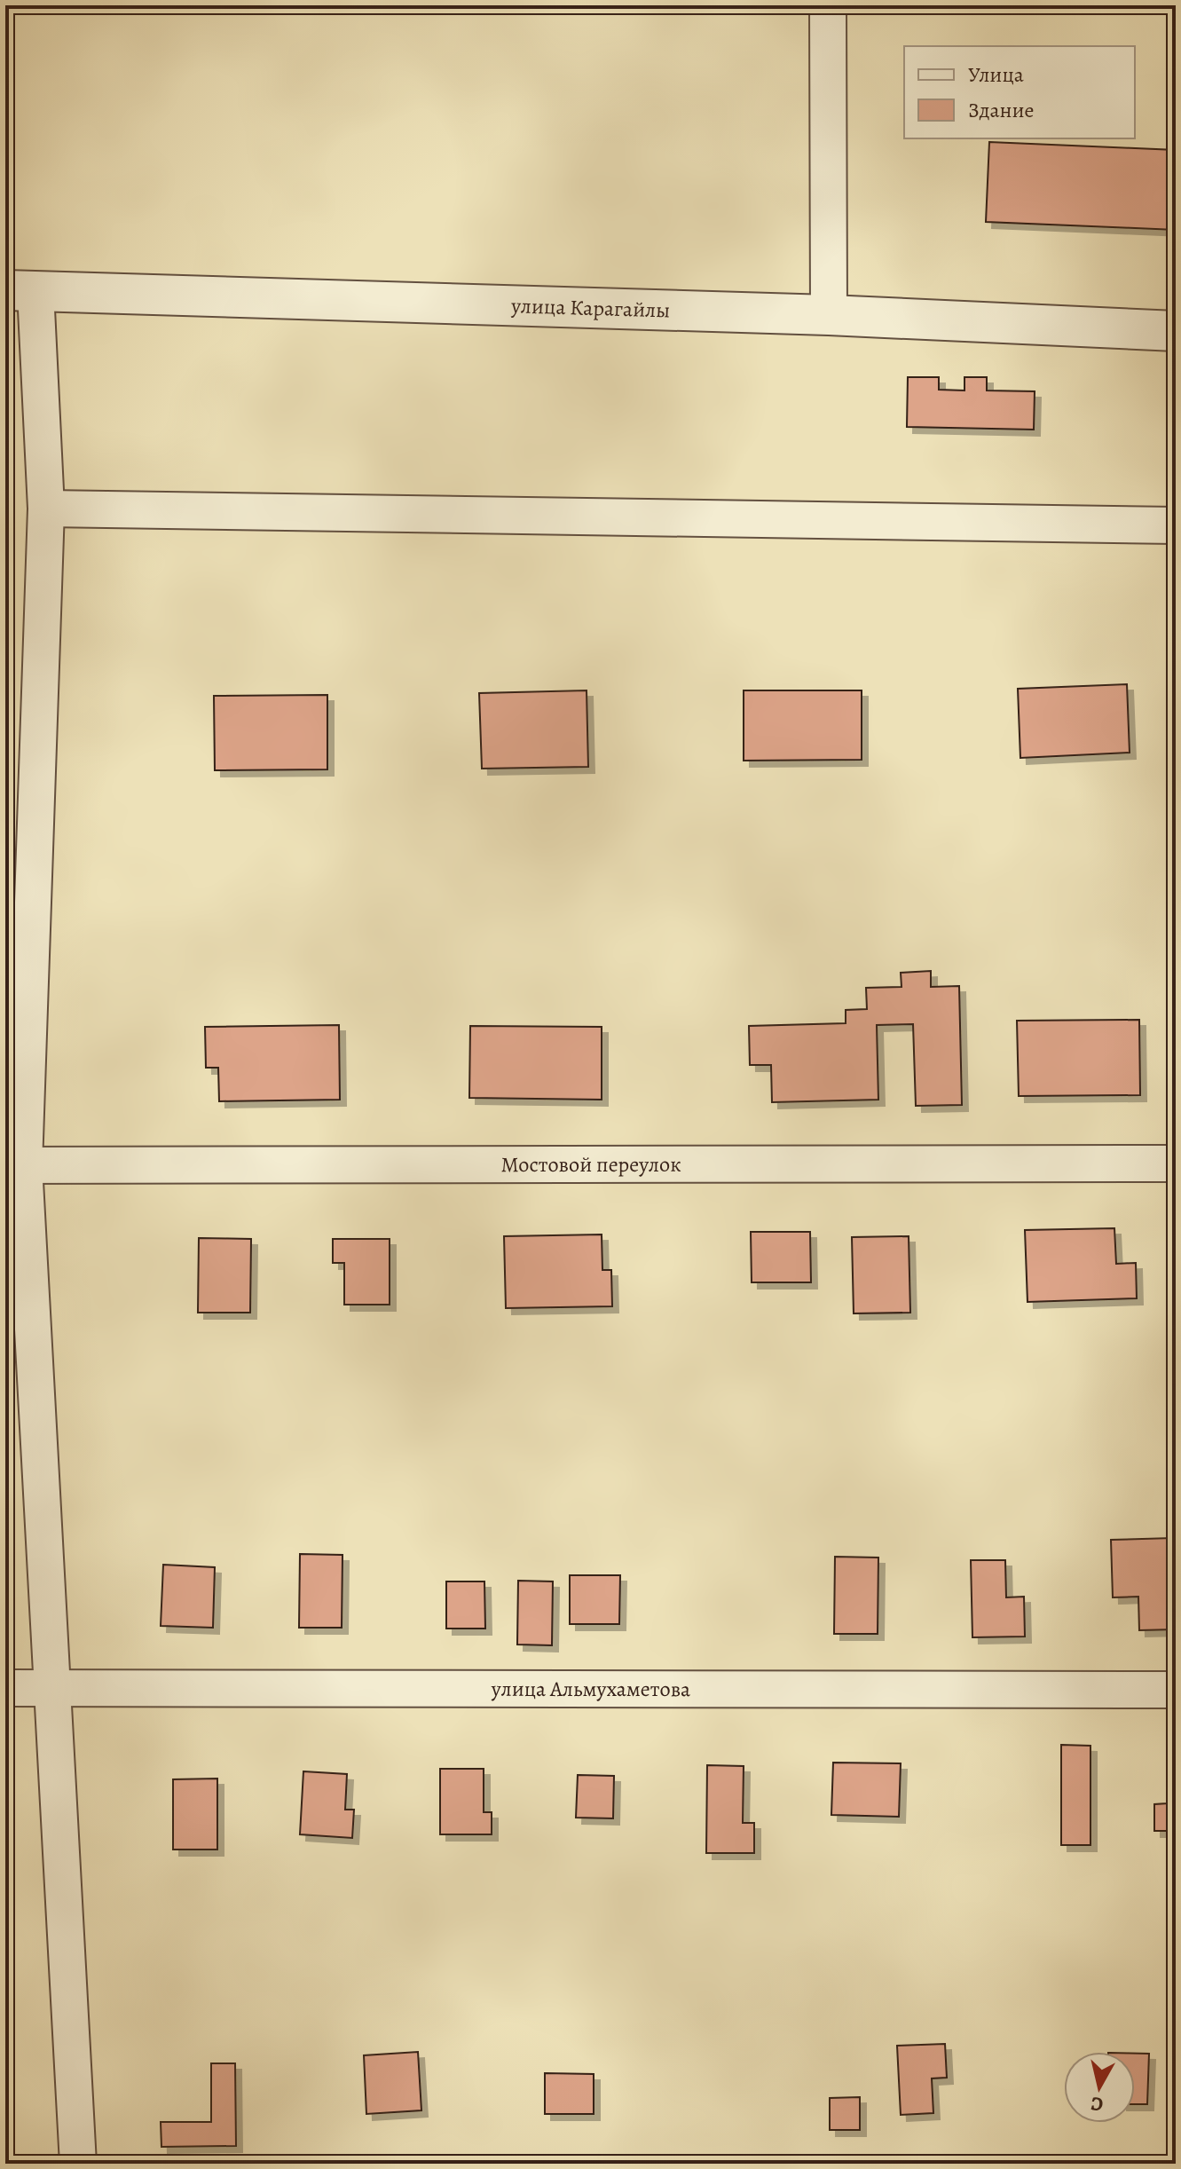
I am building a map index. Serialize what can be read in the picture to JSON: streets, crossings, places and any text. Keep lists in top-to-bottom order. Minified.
{"streets":{"street":["улица Карагайлы","Мостовой переулок","улица Альмухаметова"]},"legend":["Улица","Здание"],"north":"bottom"}
